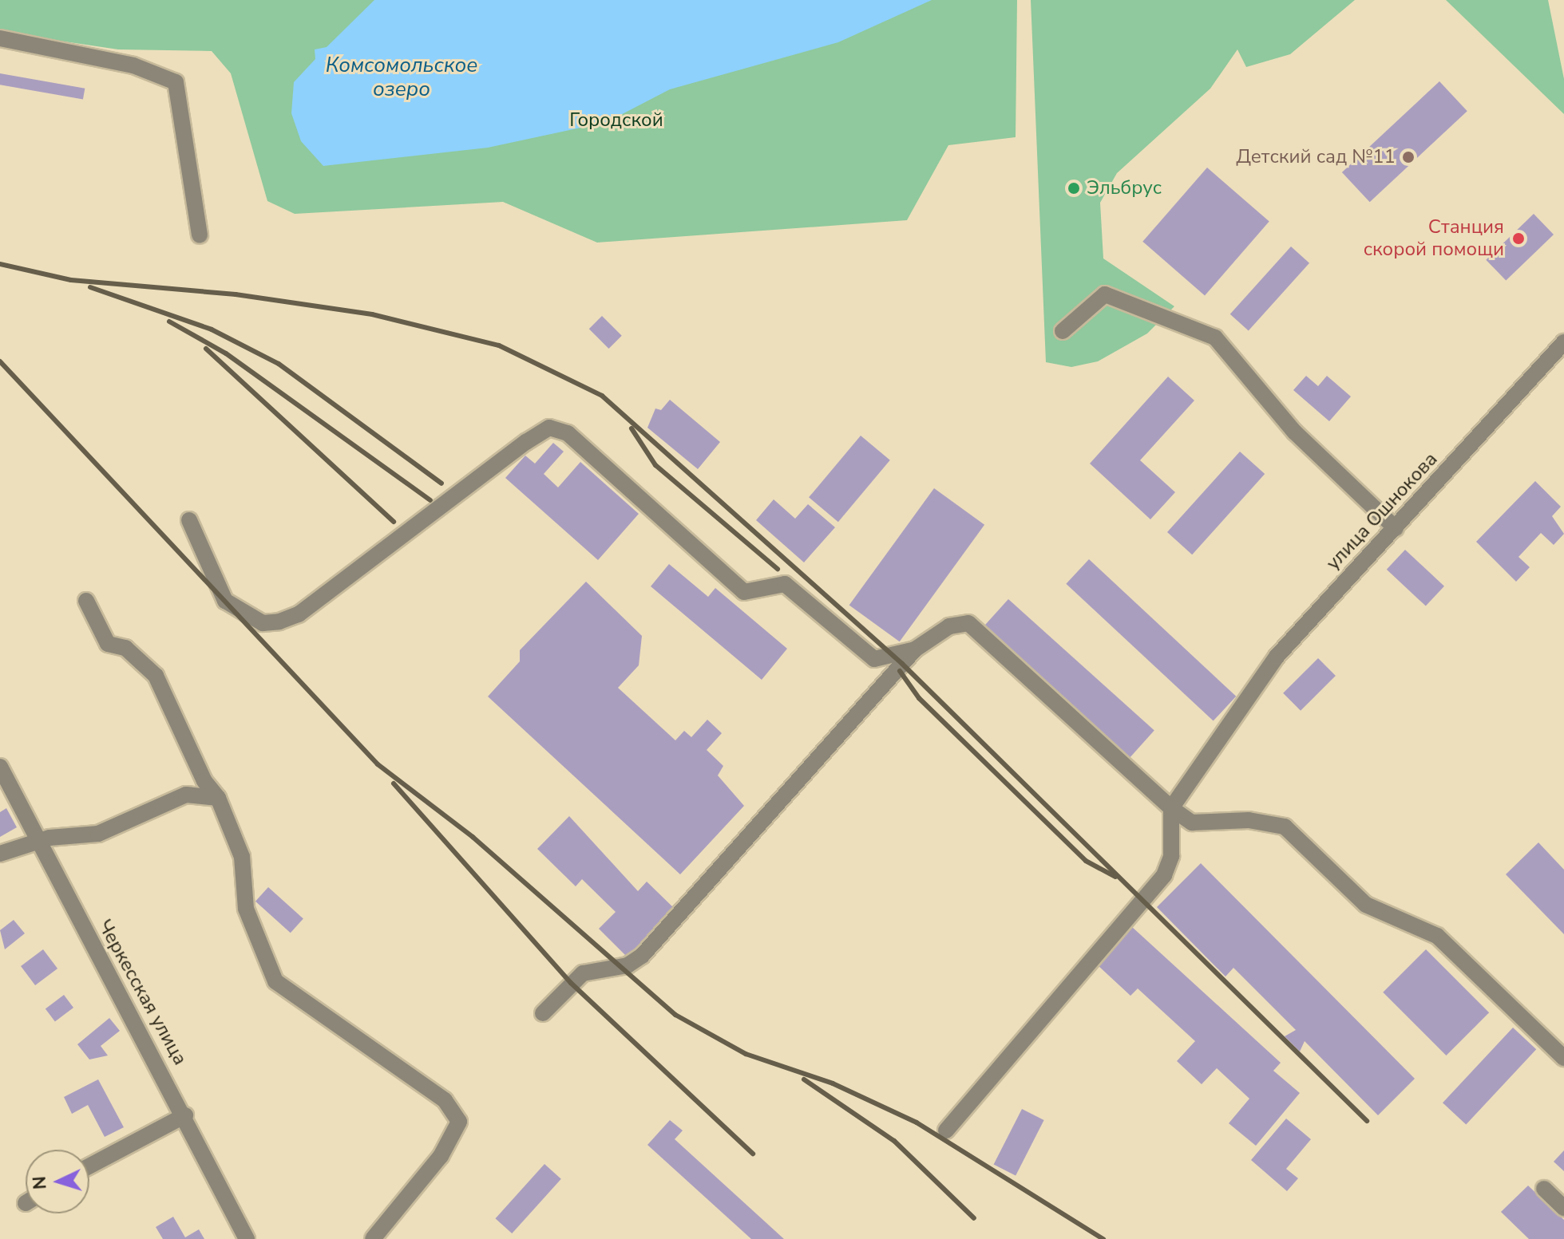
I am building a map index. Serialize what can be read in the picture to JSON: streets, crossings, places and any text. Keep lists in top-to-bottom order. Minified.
{"streets":{"street":["улица Ошнокова","Черкесская улица"]},"water":["Комсомольское озеро"],"parks":["Городской"],"places":["Детский сад №11","Эльбрус","Станция скорой помощи"],"north":"left"}
